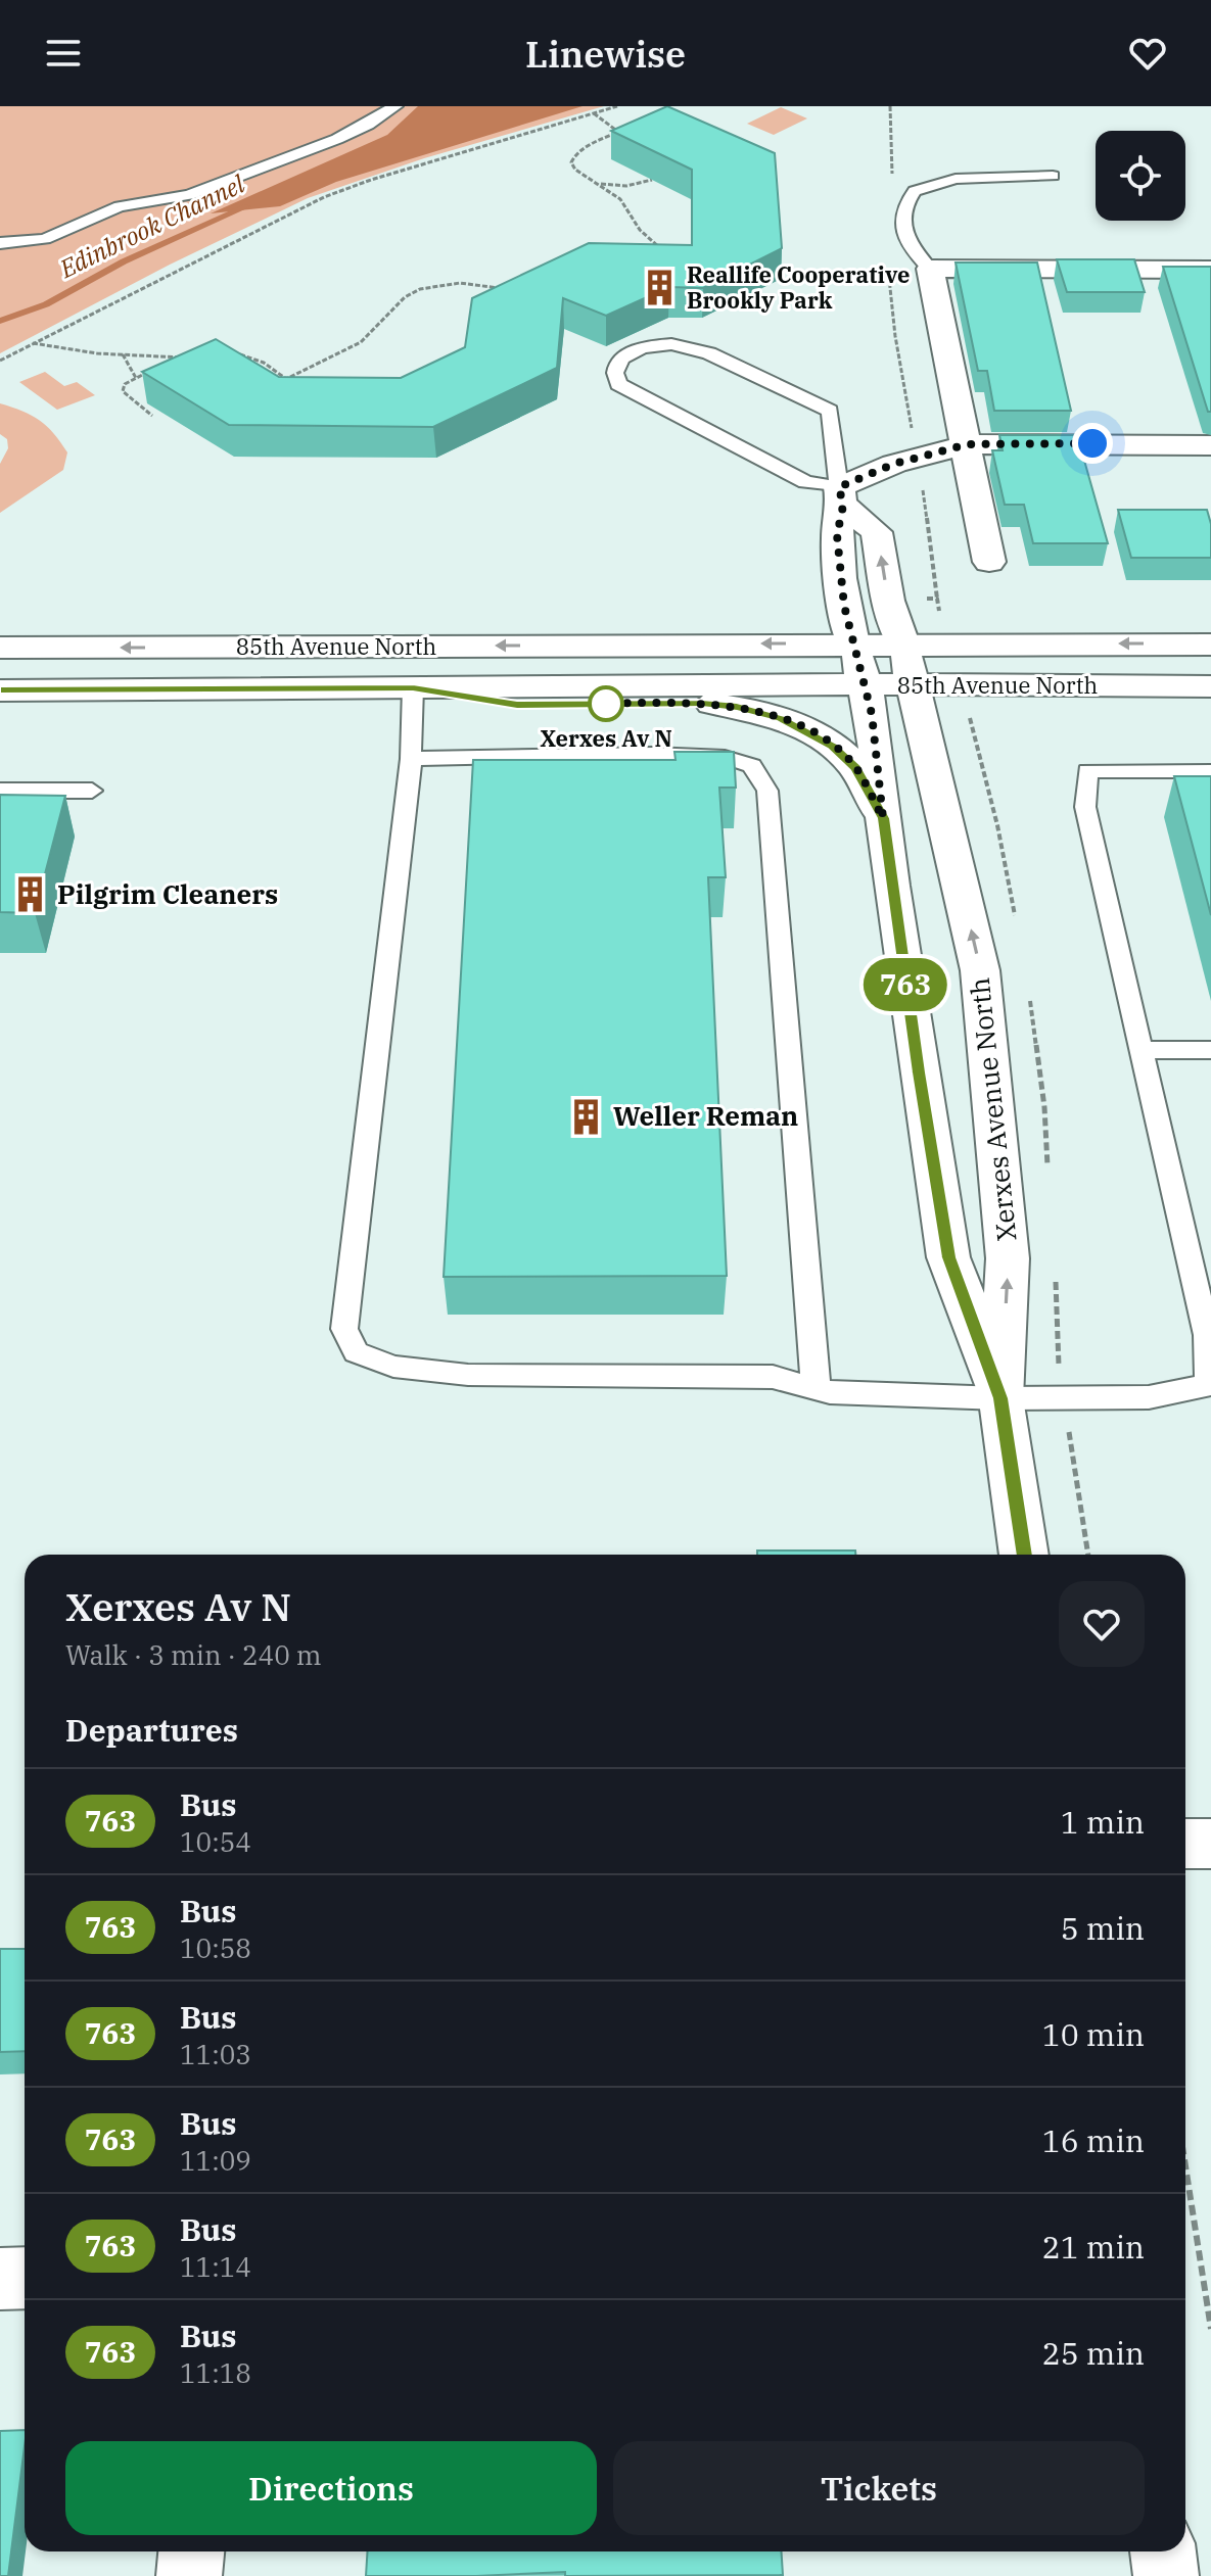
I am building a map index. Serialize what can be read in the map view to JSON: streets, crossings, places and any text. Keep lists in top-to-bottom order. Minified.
{"streets":{"street":["85th Avenue North","Xerxes Avenue North"]},"crossings":[["85th Avenue North","Xerxes Avenue North"]],"water":["Edinbrook Channel"],"places":{"building":["Reallife Cooperative Brookly Park","Pilgrim Cleaners","Weller Reman"],"other":["Xerxes Av N"]},"lines":["bus line 763"],"page":{"header":"Linewise","on_map":"763","heading":[["Xerxes Av N","Walk · 3 min · 240 m"],"Departures"],"list":[{"mark":"763","name":"Bus","note":"10:54","value":"1 min"},{"mark":"763","name":"Bus","note":"10:58","value":"5 min"},{"mark":"763","name":"Bus","note":"11:03","value":"10 min"},{"mark":"763","name":"Bus","note":"11:09","value":"16 min"},{"mark":"763","name":"Bus","note":"11:14","value":"21 min"},{"mark":"763","name":"Bus","note":"11:18","value":"25 min"}],"buttons":["Directions","Tickets"]}}
